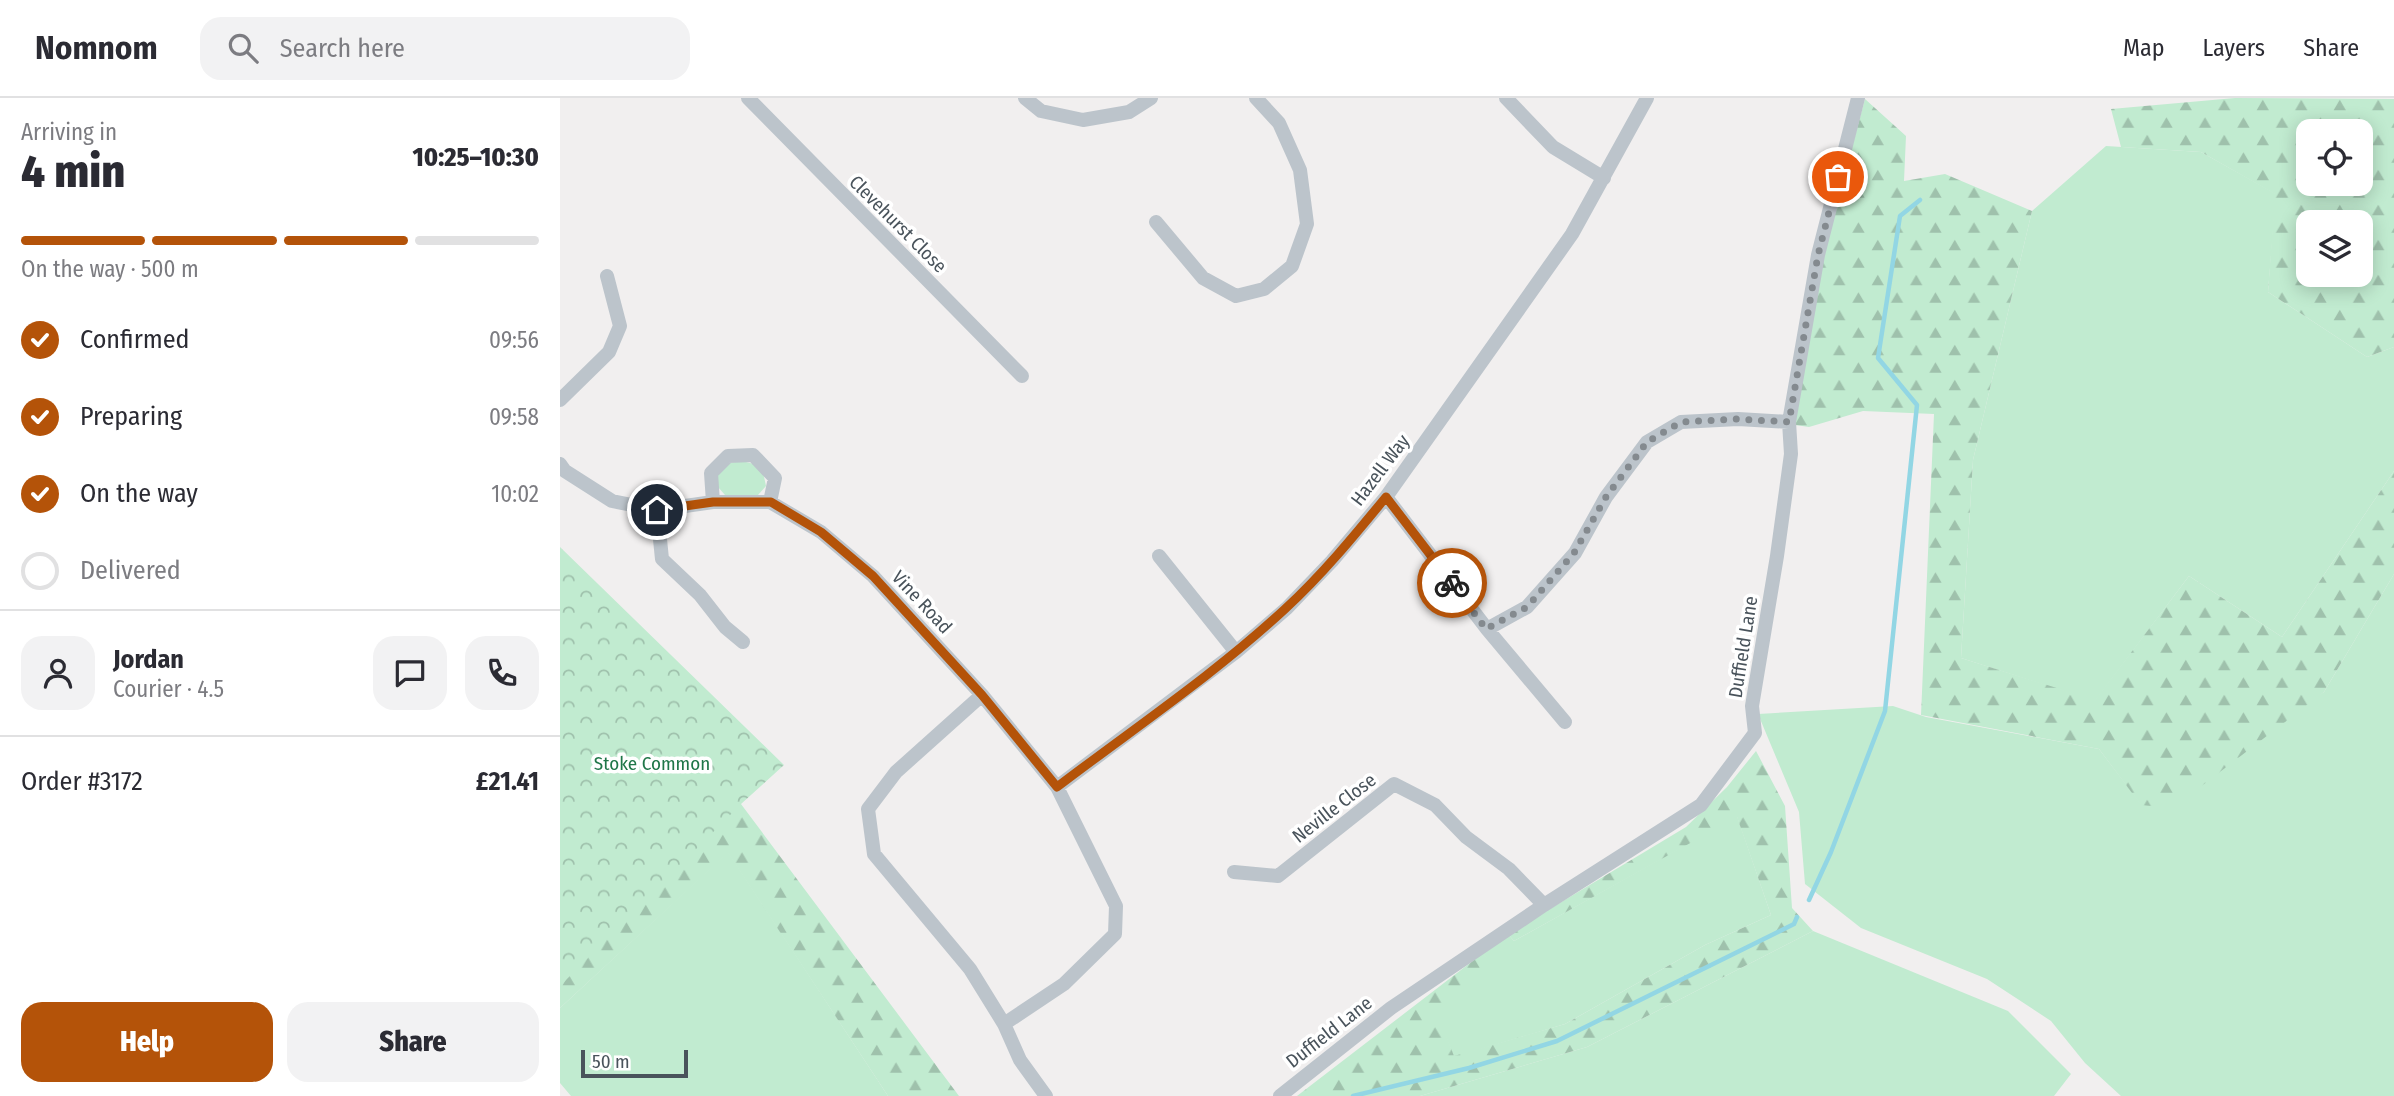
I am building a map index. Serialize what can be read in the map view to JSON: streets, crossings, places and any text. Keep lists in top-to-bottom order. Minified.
{"streets":{"street":["Clevehurst Close","Hazell Way","Vine Road","Duffield Lane","Neville Close"]},"crossings":[["Hazell Way","Vine Road"],["Duffield Lane","Neville Close"]],"parks":["Stoke Common"],"scale_bar":"50 m","page":{"header":"Nomnom","search":"Search here","nav":["Map","Layers","Share"],"heading":["4 min","Arriving in","10:25–10:30"],"panel":["Jordan","Courier · 4.5","Order #3172","£21.41"],"bar":"On the way · 500 m","list":[["Confirmed","09:56"],["Preparing","09:58"],["On the way","10:02"],"Delivered"],"buttons":["Help","Share"],"scale":"50 m"}}
